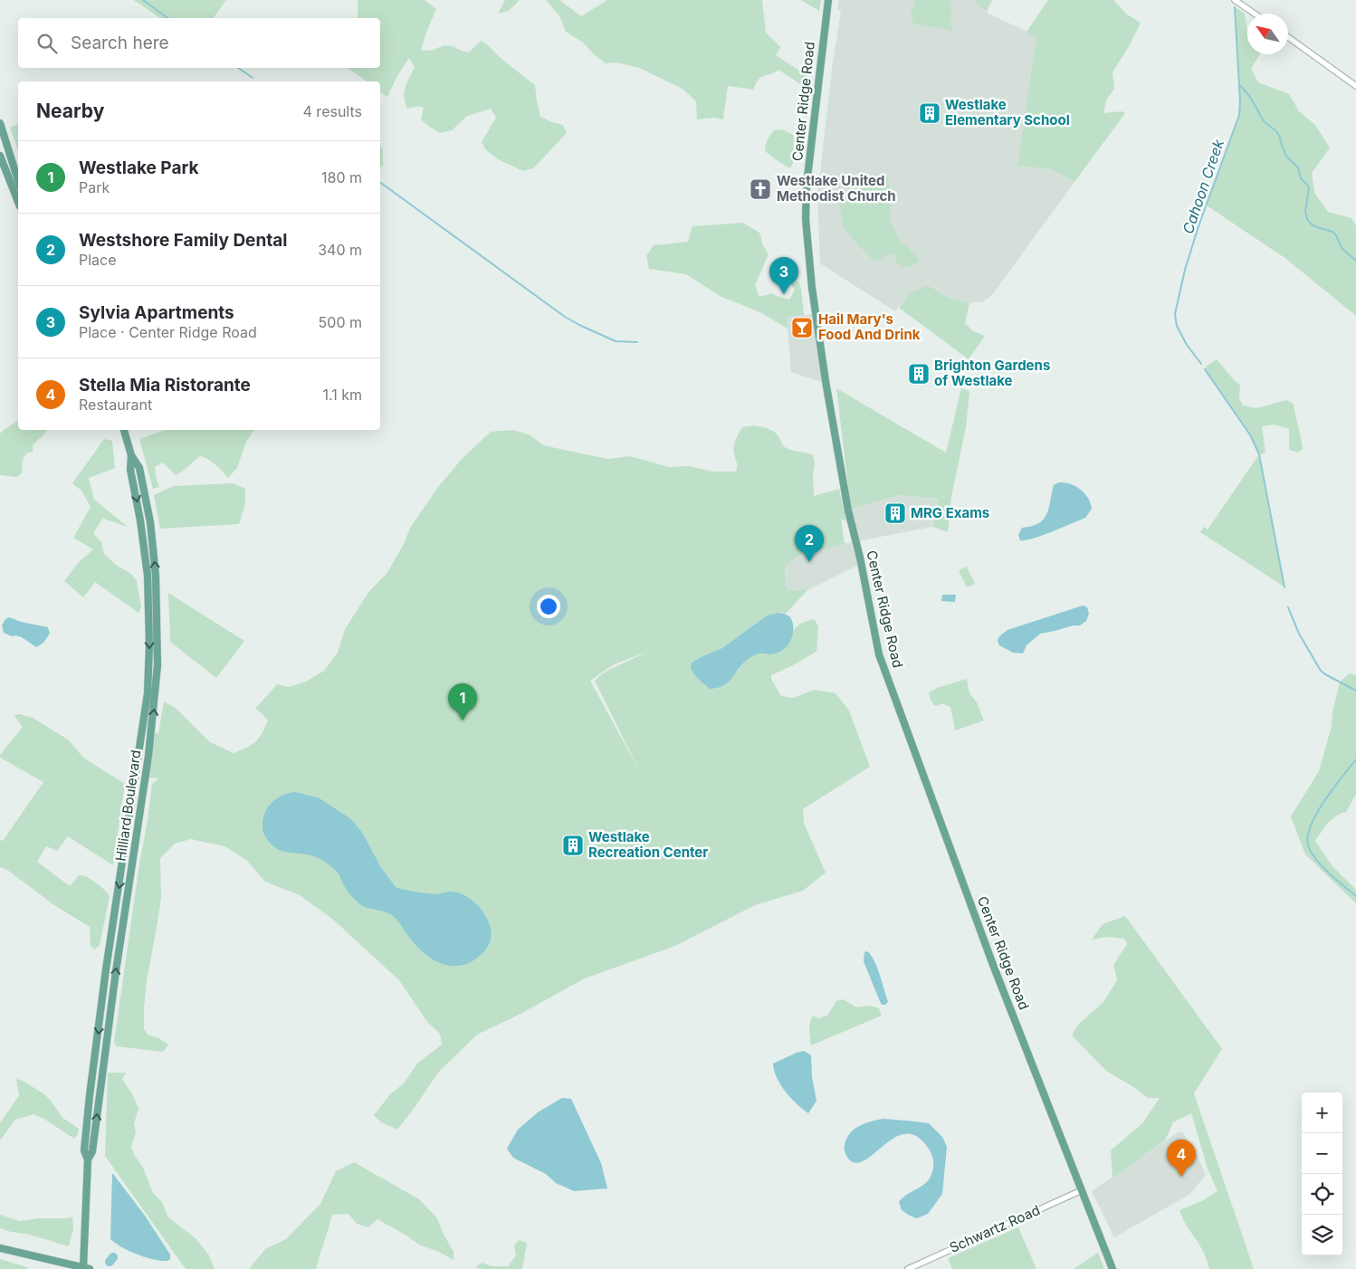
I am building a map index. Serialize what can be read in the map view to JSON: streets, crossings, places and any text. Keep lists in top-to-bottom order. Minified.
{"streets":{"main road":["Center Ridge Road","Hilliard Boulevard"],"street":["Schwartz Road"]},"crossings":[["Center Ridge Road","Schwartz Road"]],"water":["Cahoon Creek"],"places":{"building":["Westlake Elementary School","Brighton Gardens of Westlake","MRG Exams","Westlake Recreation Center"],"church":["Westlake United Methodist Church"],"bar":["Hail Mary's Food And Drink"]},"north":"top left","page":{"search":"Search here","heading":["Nearby","4 results"],"list":[{"mark":"1","name":"Westlake Park","note":"Park","value":"180 m"},{"mark":"2","name":"Westshore Family Dental","note":"Place","value":"340 m"},{"mark":"3","name":"Sylvia Apartments","note":"Place · Center Ridge Road","value":"500 m"},{"mark":"4","name":"Stella Mia Ristorante","note":"Restaurant","value":"1.1 km"}],"pins":["3","2","1","4"],"map_buttons":["+","−"]}}
